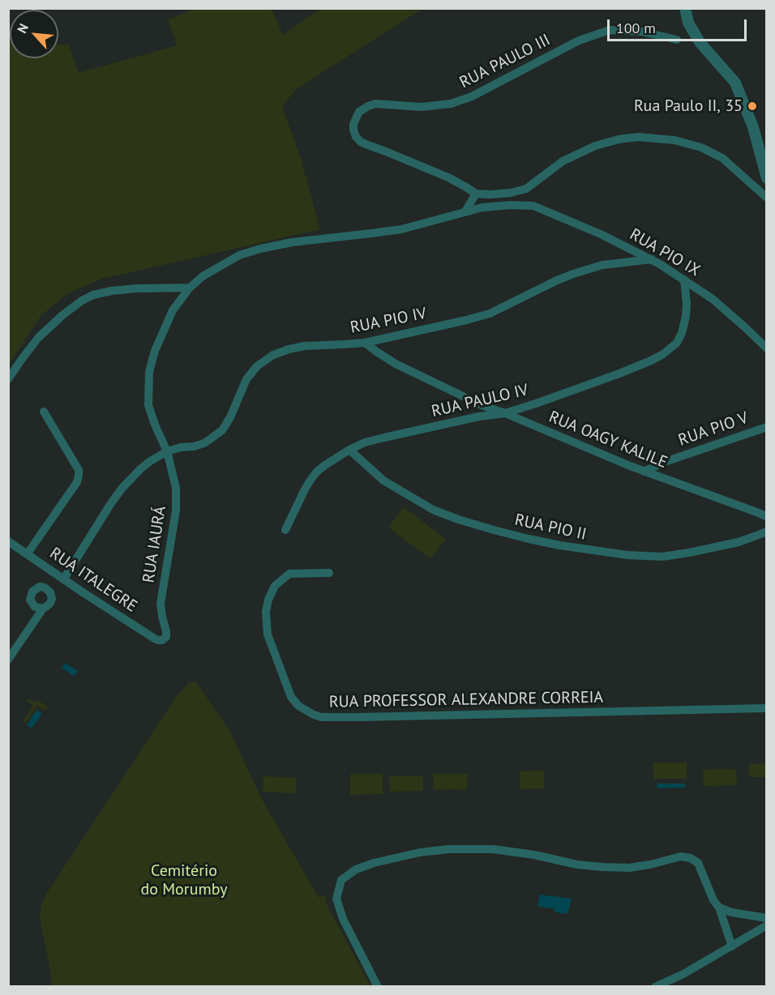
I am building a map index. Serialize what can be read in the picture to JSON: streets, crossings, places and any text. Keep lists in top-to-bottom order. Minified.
{"streets":{"street":["RUA PAULO III","RUA PIO IX","RUA PIO IV","RUA PAULO IV","RUA PIO V","RUA OAGY KALILE","RUA PIO II","RUA IAURÁ","RUA ITALEGRE","RUA PROFESSOR ALEXANDRE CORREIA"]},"crossings":[["RUA PIO IX","RUA PIO IV"],["RUA PIO IX","RUA PAULO IV"],["RUA PIO IX","RUA IAURÁ"],["RUA PIO IV","RUA OAGY KALILE"],["RUA PIO IV","RUA IAURÁ"],["RUA PAULO IV","RUA OAGY KALILE"],["RUA PAULO IV","RUA PIO II"],["RUA PIO V","RUA OAGY KALILE"],["RUA IAURÁ","RUA ITALEGRE"]],"parks":["Cemitério do Morumby"],"places":["Rua Paulo II, 35"],"scale_bar":"100 m","north":"top left"}
